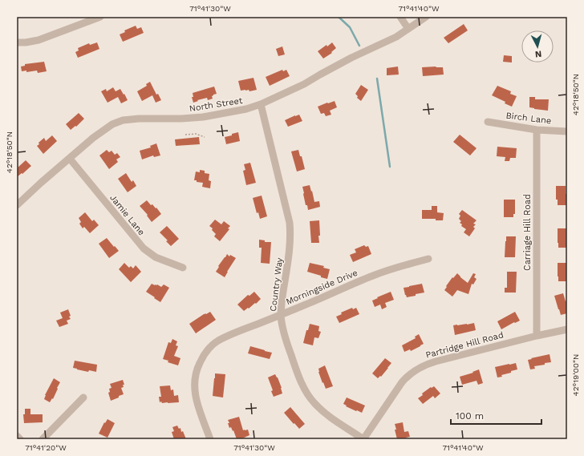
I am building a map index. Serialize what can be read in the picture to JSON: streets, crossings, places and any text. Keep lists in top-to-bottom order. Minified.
{"streets":{"street":["North Street","Birch Lane","Jamie Lane","Carriage Hill Road","Country Way","Morningside Drive","Partridge Hill Road"]},"crossings":[["North Street","Jamie Lane"],["North Street","Country Way"],["Birch Lane","Carriage Hill Road"],["Carriage Hill Road","Partridge Hill Road"],["Country Way","Morningside Drive"],["Country Way","Partridge Hill Road"]],"scale_bar":"100 m","north":"bottom","coordinates":["71°41'30\"W","71°41'40\"W","42°18'50\"N","42°19'00\"N","71°41'20\"W"]}
